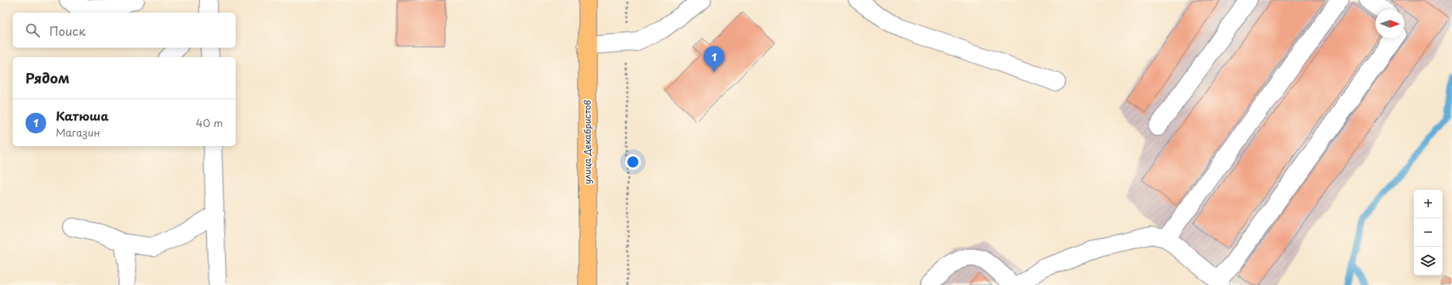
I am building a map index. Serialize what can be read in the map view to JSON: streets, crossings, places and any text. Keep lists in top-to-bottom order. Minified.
{"streets":{"main road":["улица Декабристов"]},"north":"right","page":{"search":"Поиск","pins":"1","heading":"Рядом","list":[{"mark":"1","name":"Катюша","note":"Магазин","value":"40 m"}],"map_buttons":["+","−"]}}
